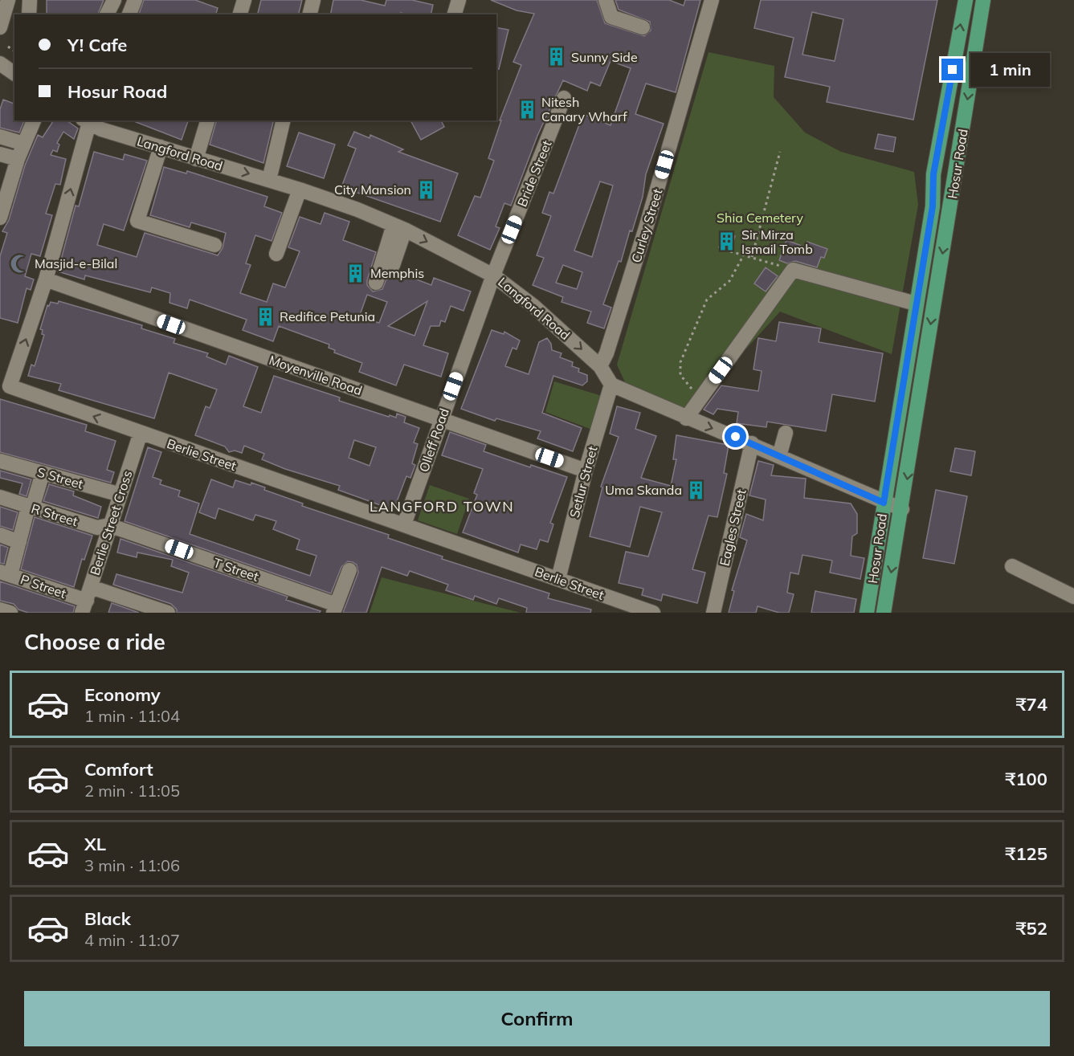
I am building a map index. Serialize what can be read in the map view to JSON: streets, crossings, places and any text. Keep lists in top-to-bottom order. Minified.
{"streets":{"main road":["Hosur Road"],"street":["Langford Road","Bride Street","Curley Street","Moyenville Road","Olleff Road","Berlie Street","S Street","Setlur Street","R Street","Berlie Street Cross","Eagles Street","T Street","P Street"]},"crossings":[["Langford Road","Bride Street"],["Langford Road","Curley Street"],["Langford Road","Olleff Road"],["Langford Road","Berlie Street"],["Langford Road","Setlur Street"],["Bride Street","Olleff Road"],["Moyenville Road","Olleff Road"],["Moyenville Road","Berlie Street"],["Moyenville Road","Setlur Street"],["Olleff Road","Berlie Street"],["Berlie Street","Setlur Street"],["Berlie Street","Berlie Street Cross"],["S Street","Berlie Street Cross"],["R Street","Berlie Street Cross"],["R Street","T Street"],["Berlie Street Cross","T Street"],["Berlie Street Cross","P Street"]],"one_way":["Langford Road"],"districts":["LANGFORD TOWN"],"parks":["Shia Cemetery"],"places":{"building":["Sunny Side","Nitesh Canary Wharf","City Mansion","Sir Mirza Ismail Tomb","Memphis","Redifice Petunia","Uma Skanda"],"mosque":["Masjid-e-Bilal"]},"page":{"banner":["Y! Cafe","Hosur Road"],"bubble":"1 min","heading":"Choose a ride","list":[{"name":"Economy","note":"1 min · 11:04","value":"₹74"},{"name":"Comfort","note":"2 min · 11:05","value":"₹100"},{"name":"XL","note":"3 min · 11:06","value":"₹125"},{"name":"Black","note":"4 min · 11:07","value":"₹52"}],"buttons":"Confirm"}}
